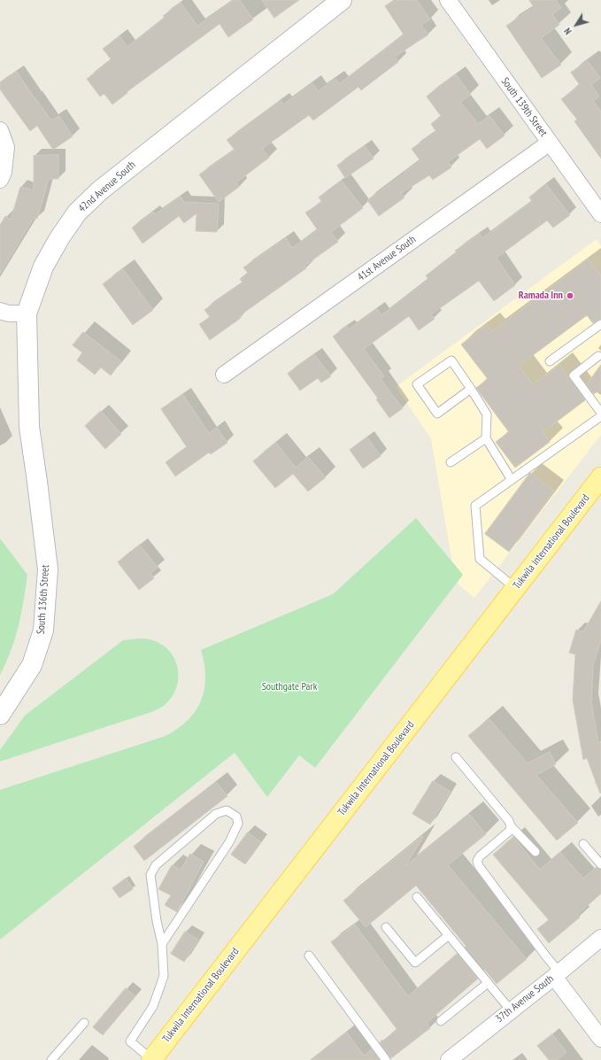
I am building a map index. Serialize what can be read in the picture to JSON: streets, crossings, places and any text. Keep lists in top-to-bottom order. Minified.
{"streets":{"main road":["Tukwila International Boulevard"],"street":["South 139th Street","42nd Avenue South","41st Avenue South","South 136th Street","37th Avenue South"]},"crossings":[["South 139th Street","41st Avenue South"],["42nd Avenue South","South 136th Street"]],"parks":["Southgate Park"],"places":["Ramada Inn"],"north":"bottom left"}
